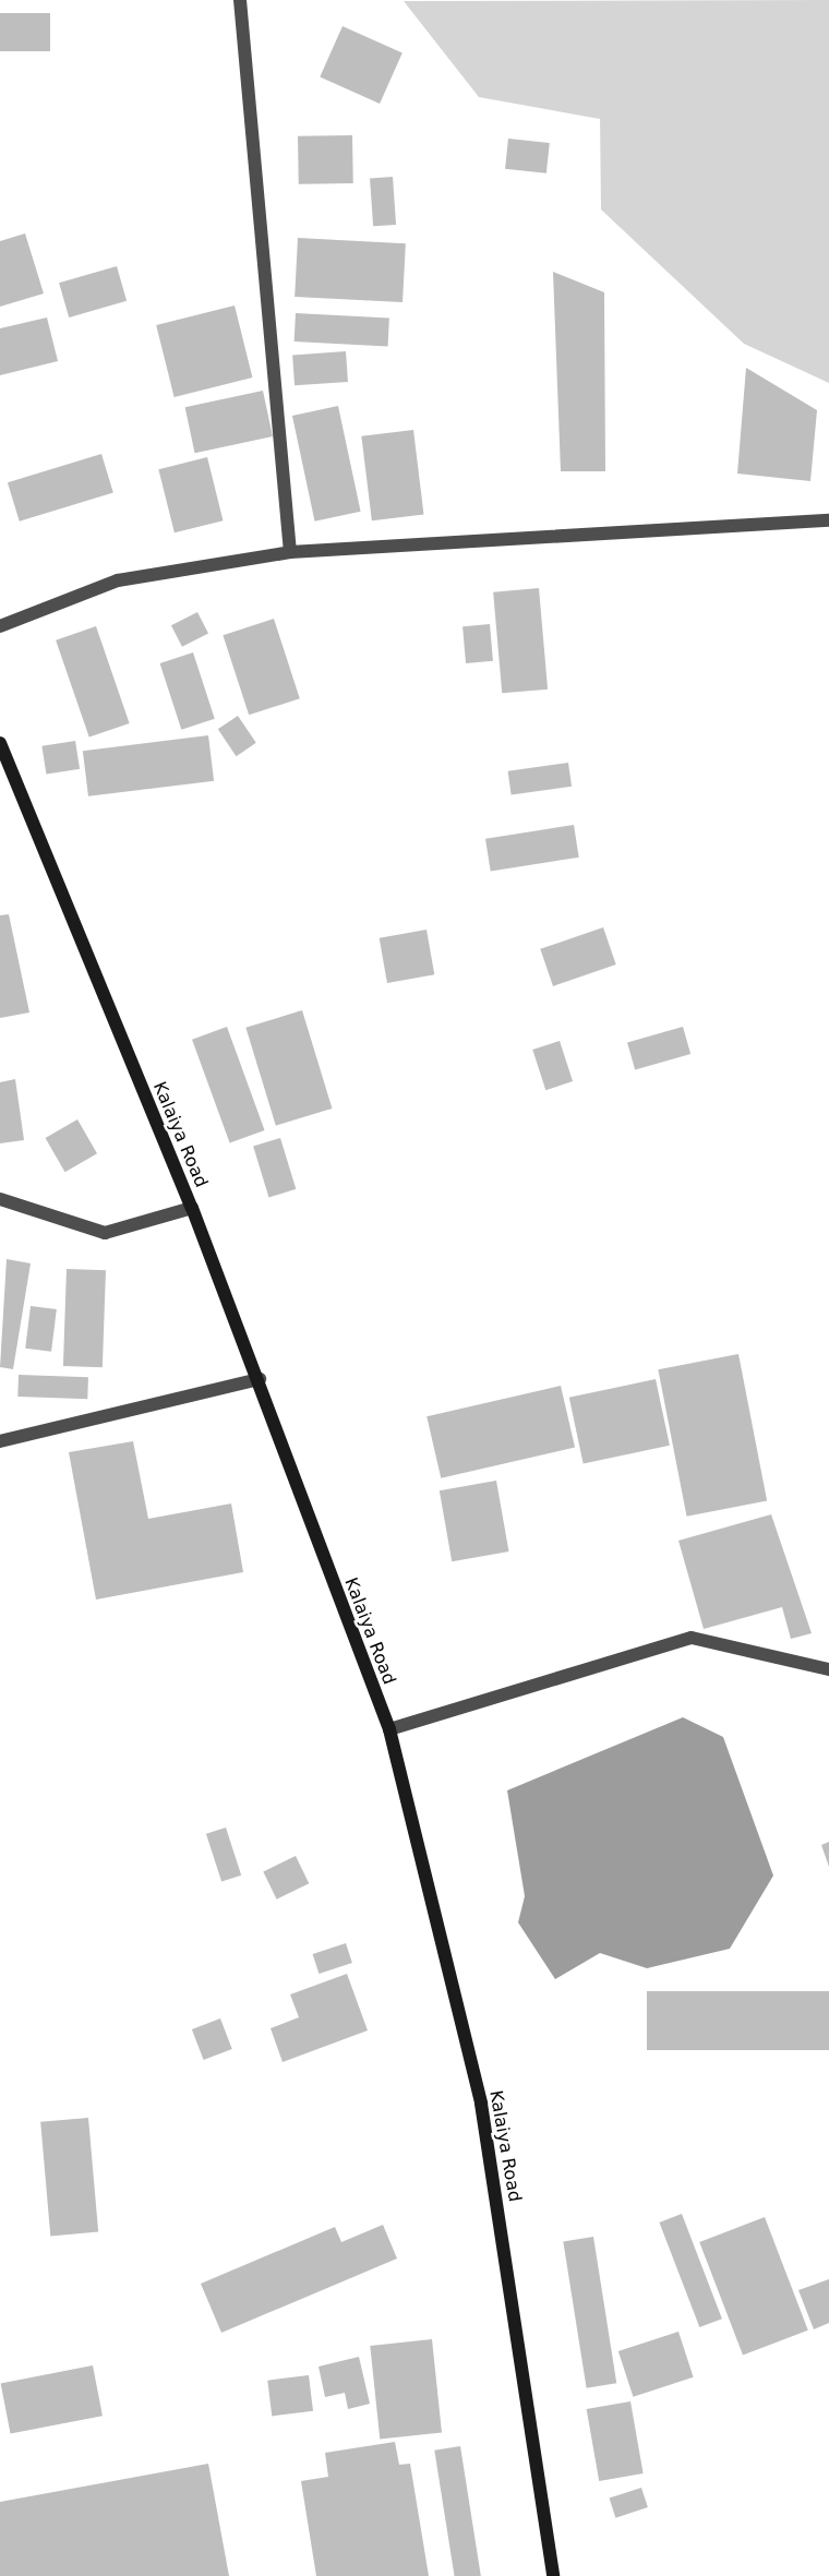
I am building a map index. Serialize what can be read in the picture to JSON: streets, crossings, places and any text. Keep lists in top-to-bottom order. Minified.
{"streets":{"main road":["Kalaiya Road"]}}
